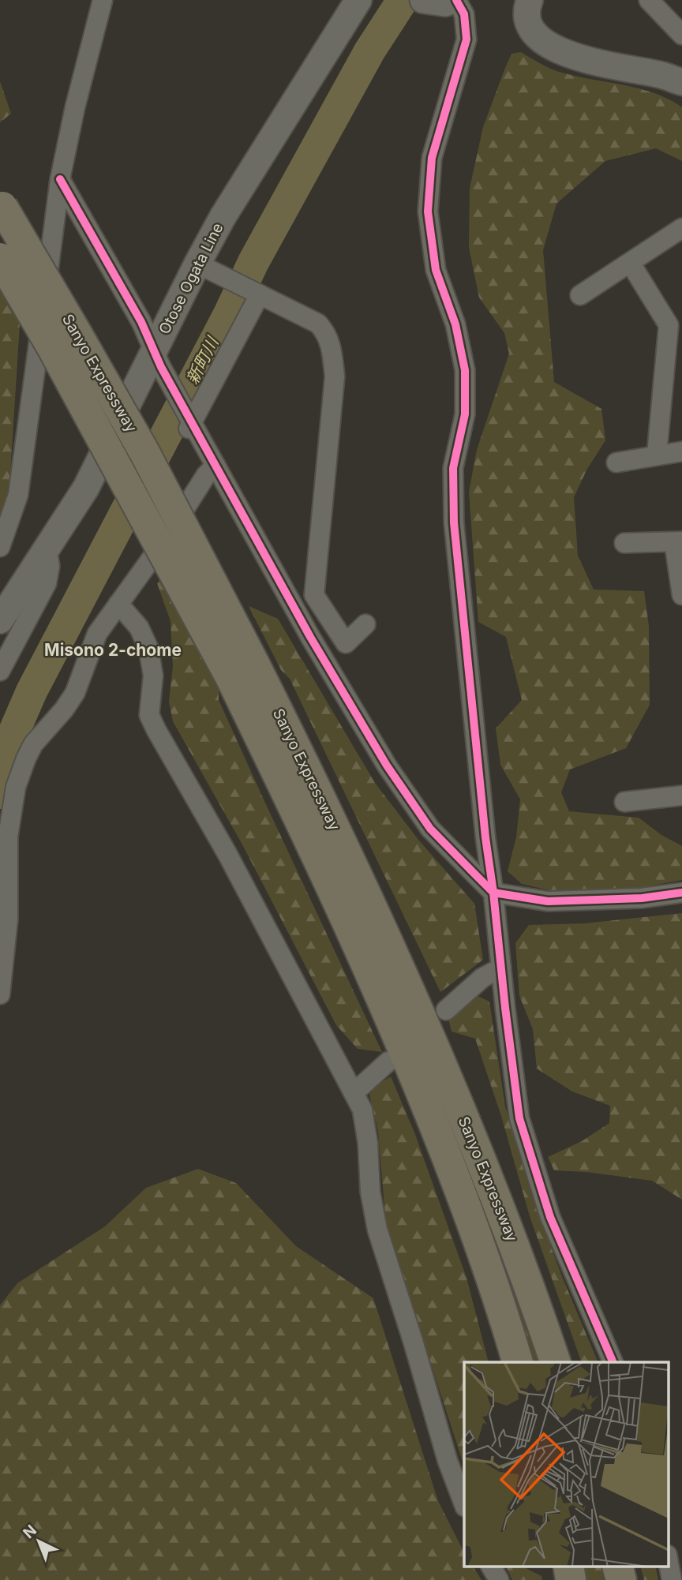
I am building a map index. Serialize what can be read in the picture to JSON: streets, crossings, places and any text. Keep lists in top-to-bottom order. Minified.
{"streets":{"highway":["Sanyo Expressway"],"main road":["Otose Ogata Line"]},"districts":["Misono 2-chome"],"water":["新町川"],"north":"top left"}
